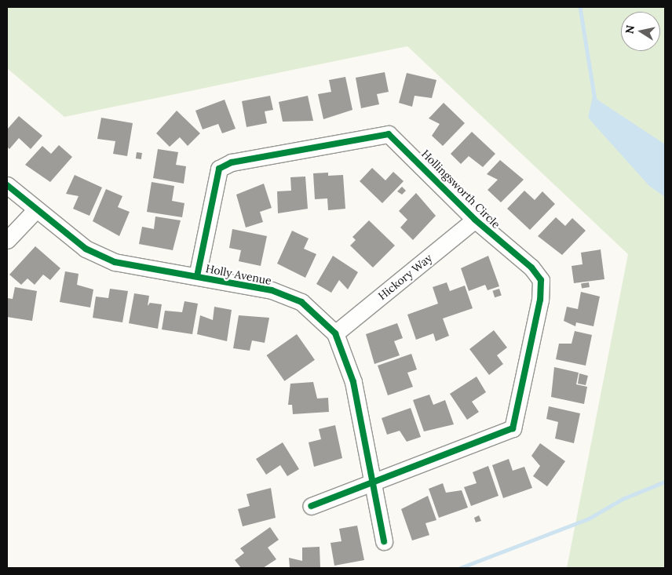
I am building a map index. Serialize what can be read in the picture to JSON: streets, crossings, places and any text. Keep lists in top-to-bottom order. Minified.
{"streets":{"street":["Hollingsworth Circle","Holly Avenue","Hickory Way"]},"crossings":[["Hollingsworth Circle","Holly Avenue"],["Hollingsworth Circle","Hickory Way"],["Holly Avenue","Hickory Way"]],"north":"left"}
